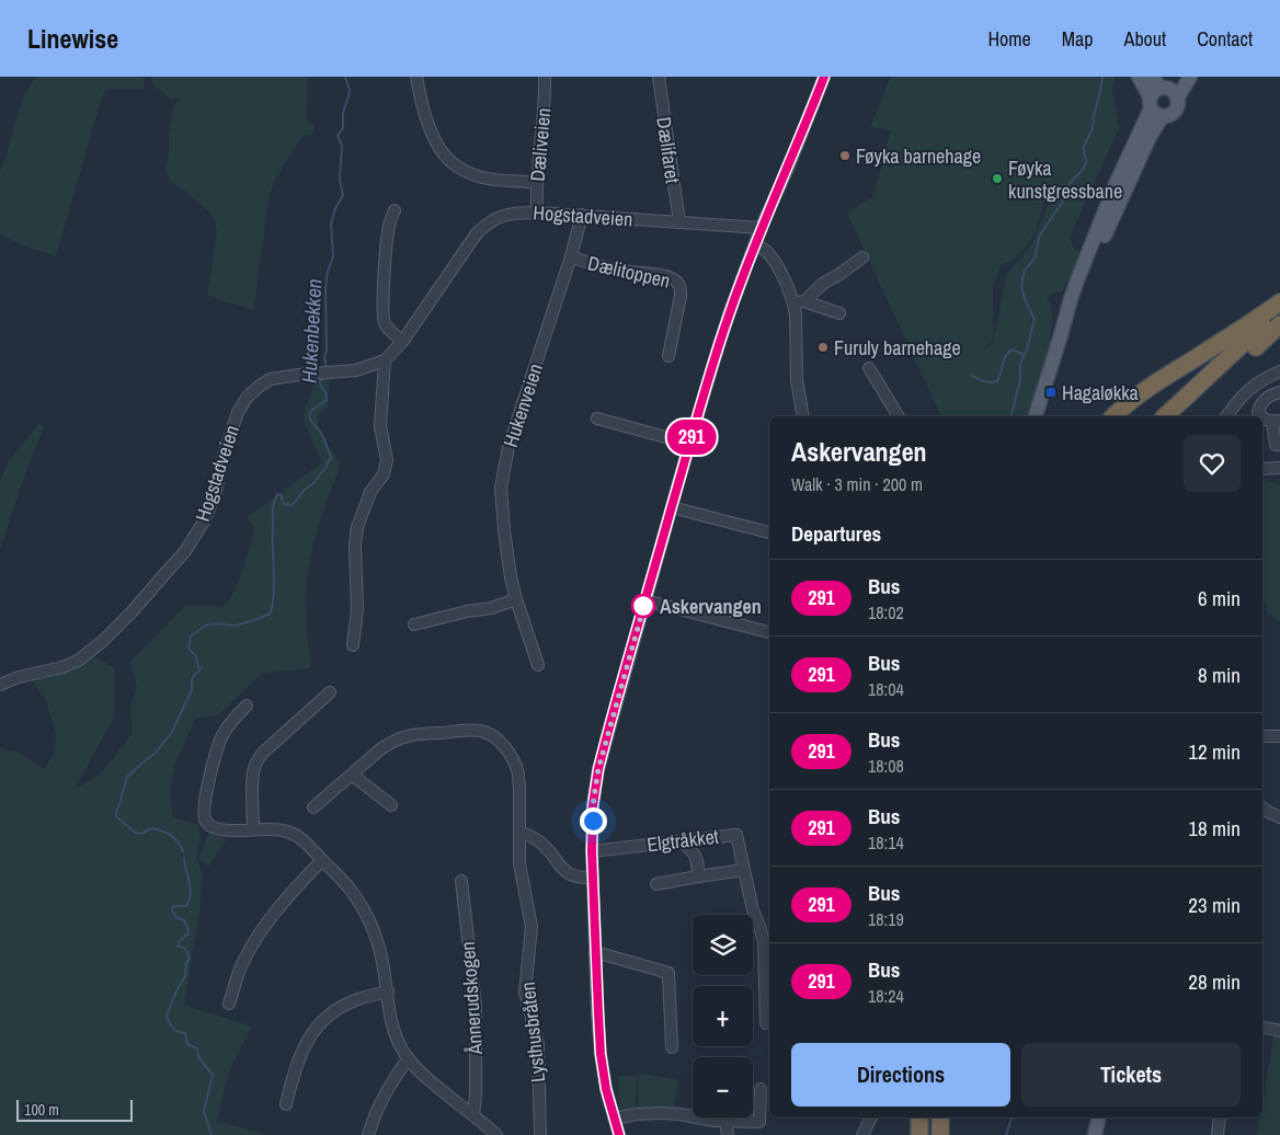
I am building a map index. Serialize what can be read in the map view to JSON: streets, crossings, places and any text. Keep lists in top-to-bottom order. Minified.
{"streets":{"street":["Dæliveien","Dælifaret","Hogstadveien","Dælitoppen","Hukenveien","Elgtråkket","Ånnerudskogen","Lysthusbråten"]},"crossings":[["Dæliveien","Hogstadveien"],["Dælifaret","Hogstadveien"],["Hogstadveien","Hukenveien"],["Dælitoppen","Hukenveien"]],"water":["Hukenbekken"],"places":{"other":["Føyka barnehage","Føyka kunstgressbane","Furuly barnehage","Askervangen"],"transit":["Hagaløkka"]},"lines":["bus line 291"],"scale_bar":"100 m","page":{"header":"Linewise","nav":["Home","Map","About","Contact"],"on_map":"291","heading":[["Askervangen","Walk · 3 min · 200 m"],"Departures"],"list":[{"mark":"291","name":"Bus","note":"18:02","value":"6 min"},{"mark":"291","name":"Bus","note":"18:04","value":"8 min"},{"mark":"291","name":"Bus","note":"18:08","value":"12 min"},{"mark":"291","name":"Bus","note":"18:14","value":"18 min"},{"mark":"291","name":"Bus","note":"18:19","value":"23 min"},{"mark":"291","name":"Bus","note":"18:24","value":"28 min"}],"map_buttons":["+","−"],"buttons":["Directions","Tickets"],"scale":"100 m"}}
